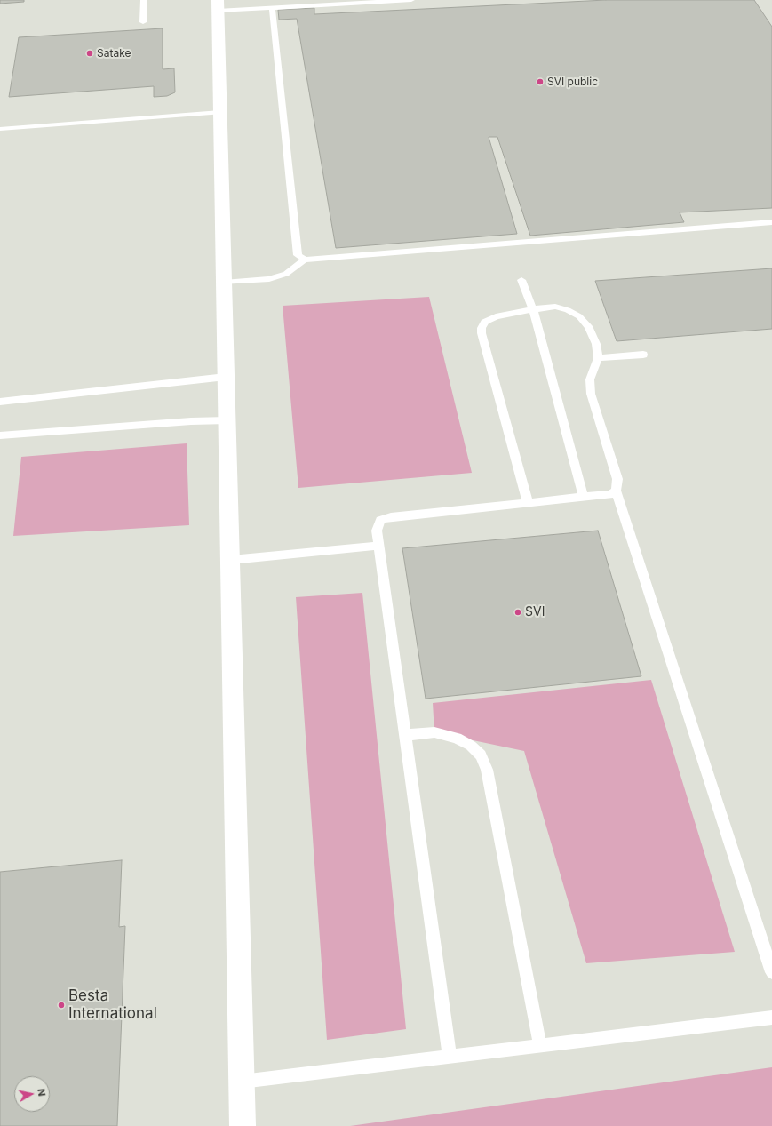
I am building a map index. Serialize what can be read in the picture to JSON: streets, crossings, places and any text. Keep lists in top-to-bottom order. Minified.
{"places":["Satake","SVI public","SVI","Besta International"],"north":"right"}
